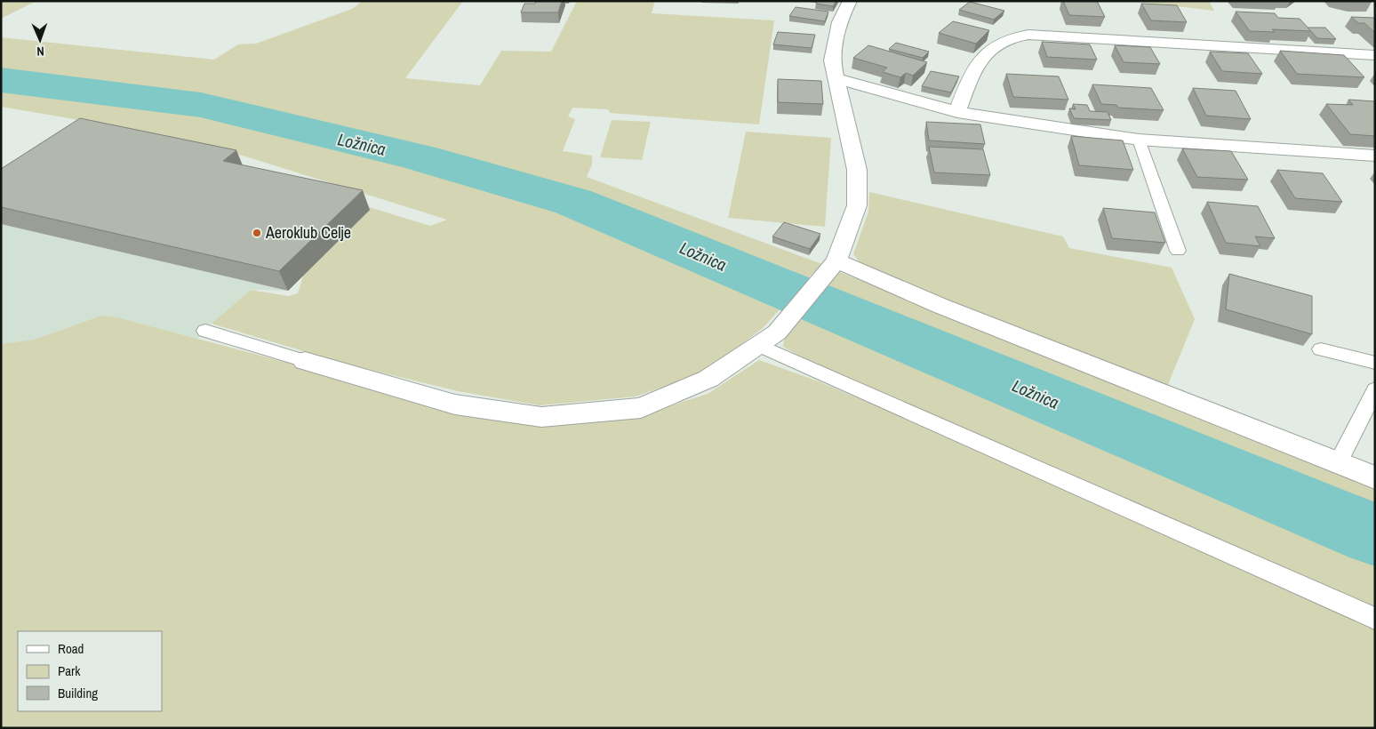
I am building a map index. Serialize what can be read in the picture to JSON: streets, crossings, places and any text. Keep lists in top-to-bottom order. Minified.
{"water":["Ložnica"],"places":["Aeroklub Celje"],"legend":["Road","Park","Building"],"north":"bottom"}
